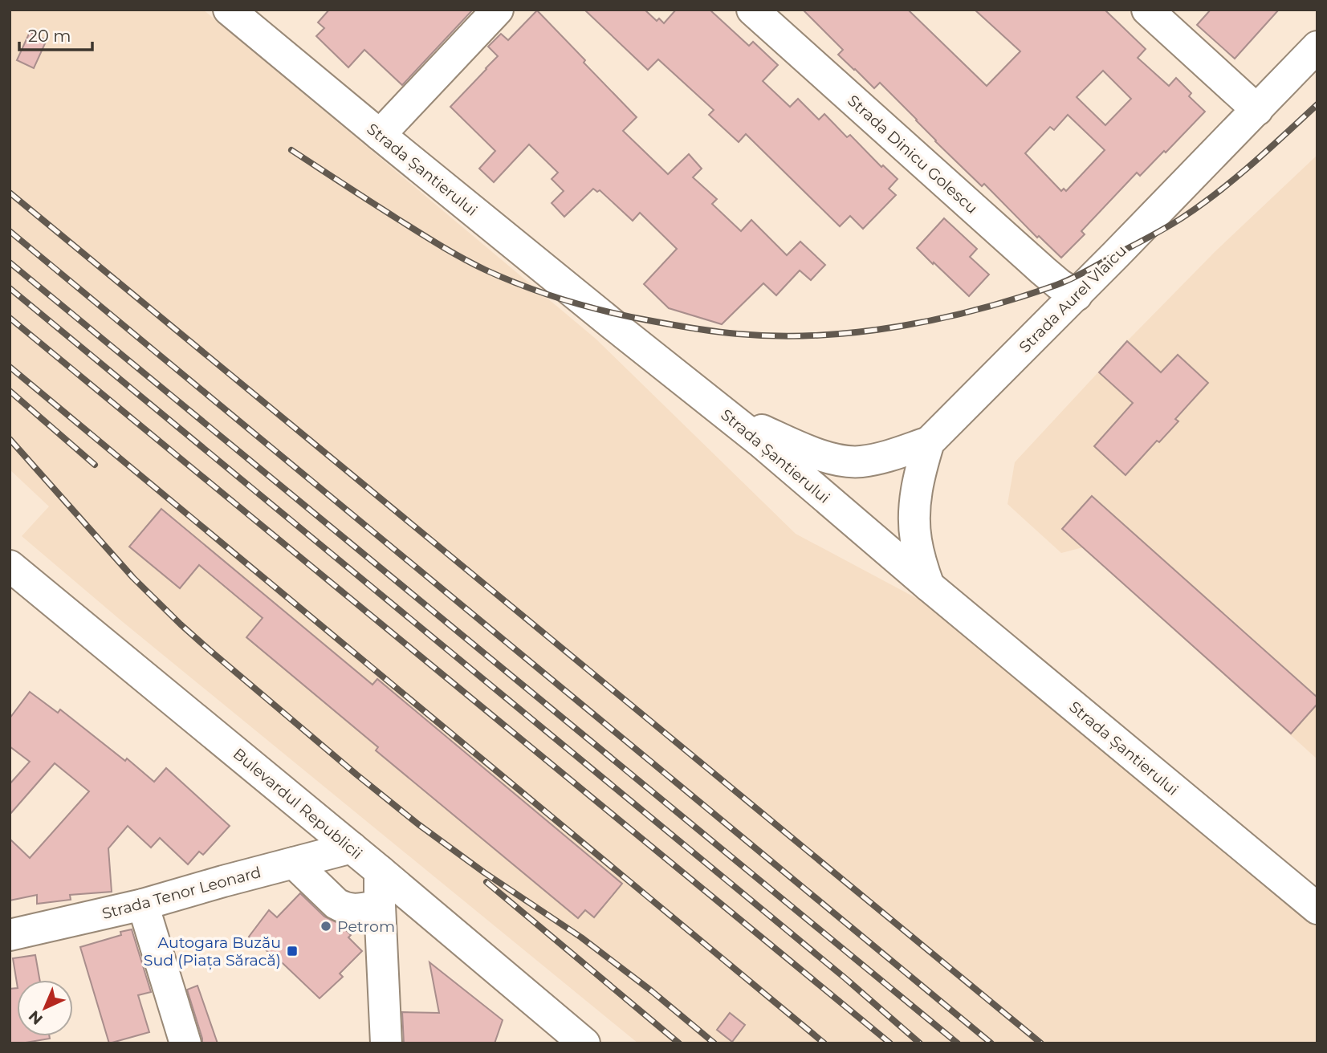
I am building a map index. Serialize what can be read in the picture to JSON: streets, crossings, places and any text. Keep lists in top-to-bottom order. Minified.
{"streets":{"street":["Strada Dinicu Golescu","Strada Șantierului","Strada Aurel Vlaicu","Bulevardul Republicii","Strada Tenor Leonard"]},"crossings":[["Strada Dinicu Golescu","Strada Aurel Vlaicu"],["Strada Șantierului","Strada Aurel Vlaicu"],["Bulevardul Republicii","Strada Tenor Leonard"]],"places":{"other":["Petrom"],"transit":["Autogara Buzău Sud (Piața Săracă)"]},"scale_bar":"20 m","north":"bottom left"}
